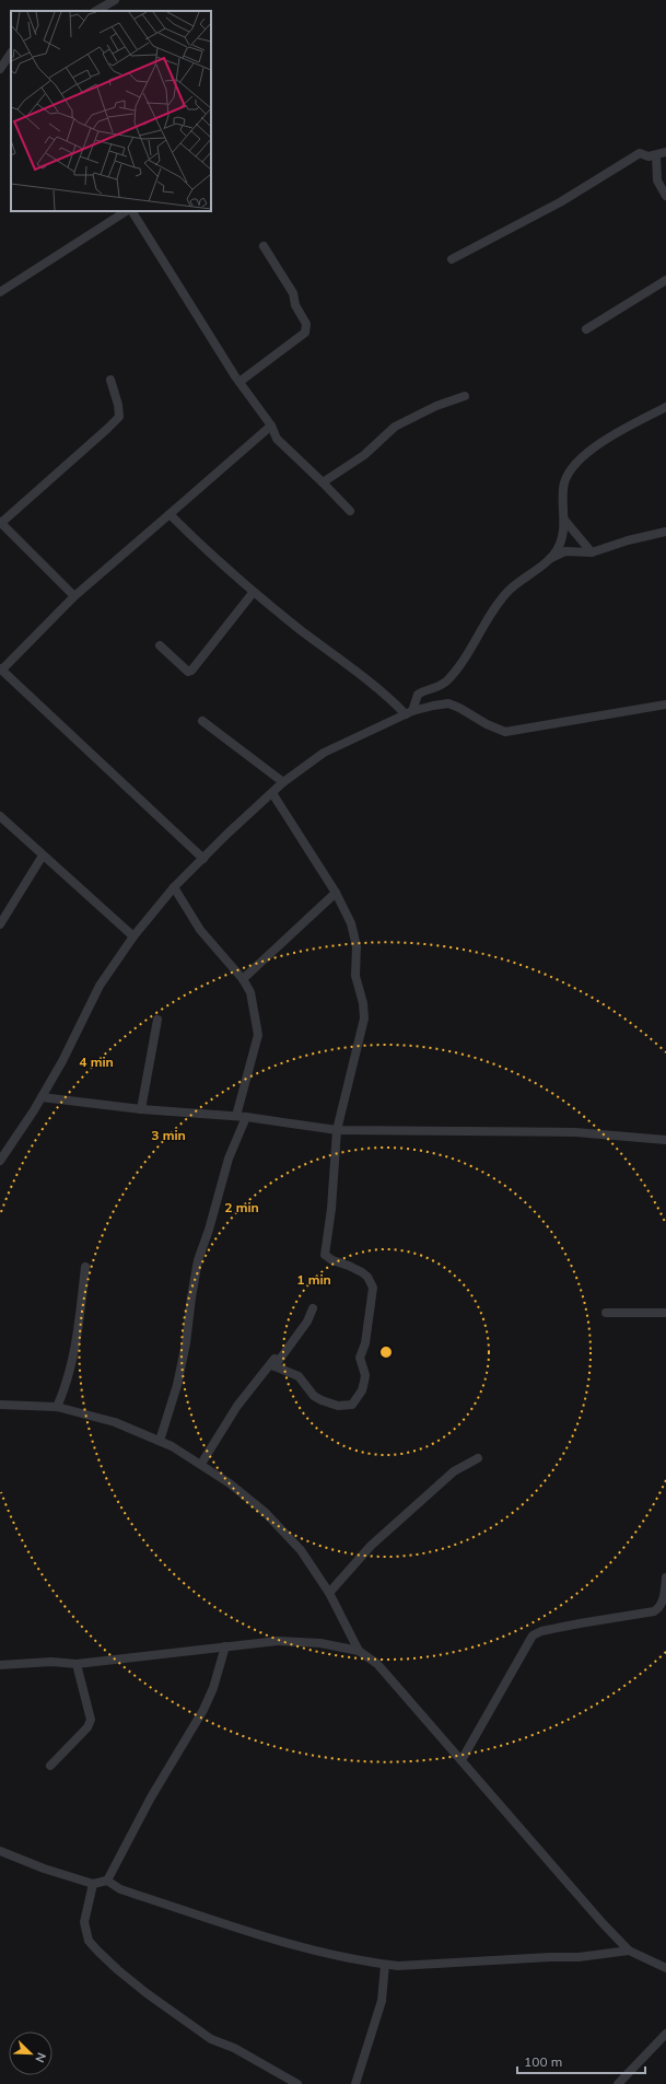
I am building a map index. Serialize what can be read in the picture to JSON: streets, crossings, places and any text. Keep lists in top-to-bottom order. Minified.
{"scale_bar":"100 m","north":"bottom right","rings":["4 min","3 min","2 min","1 min"]}
